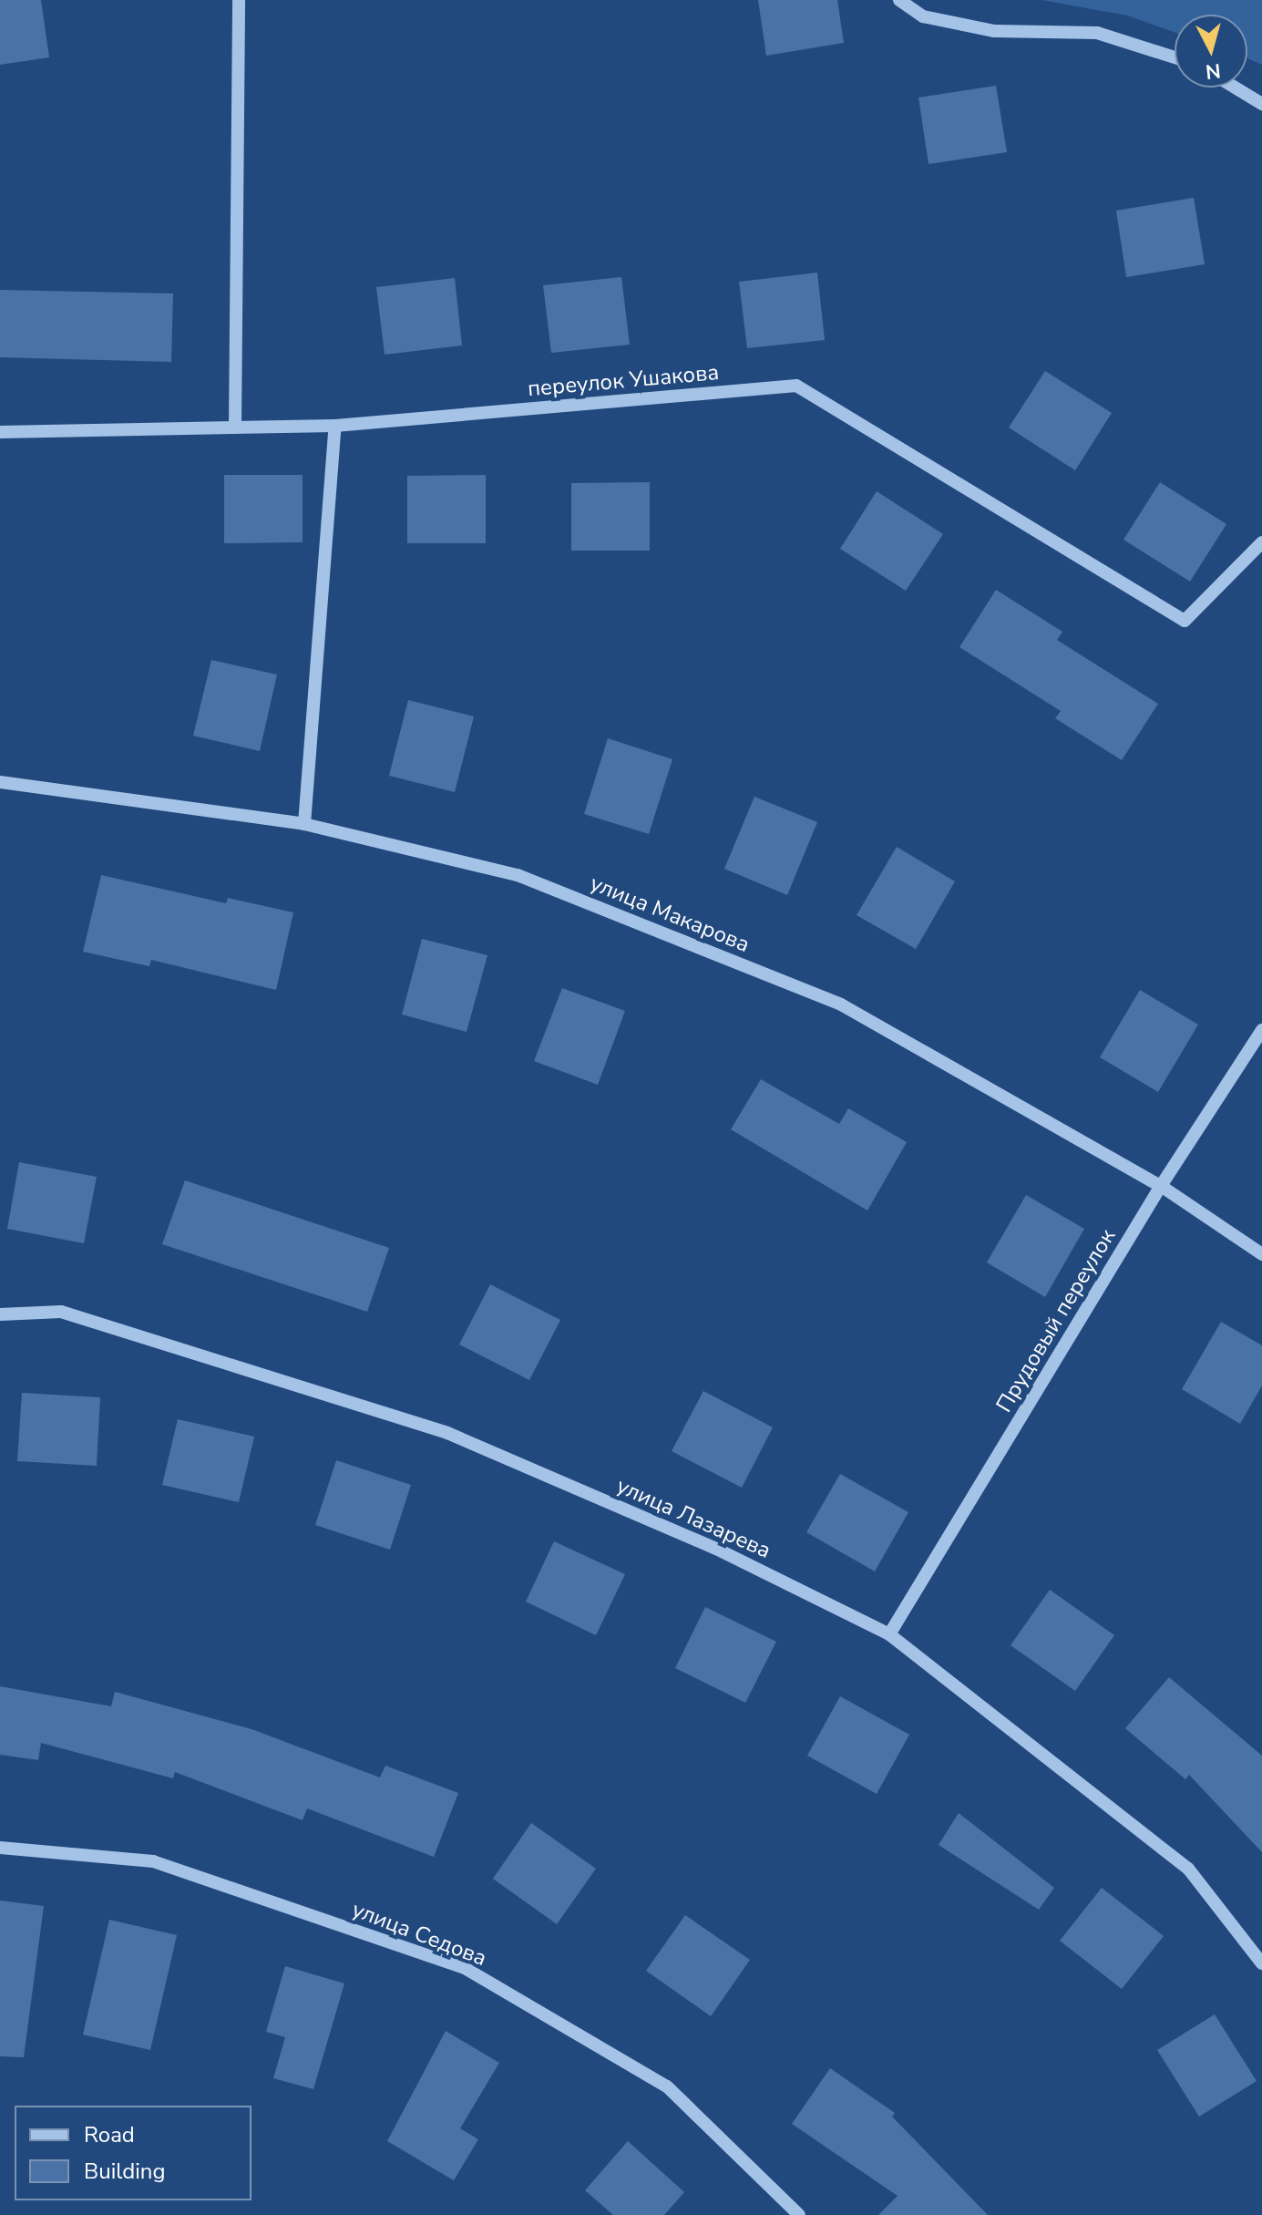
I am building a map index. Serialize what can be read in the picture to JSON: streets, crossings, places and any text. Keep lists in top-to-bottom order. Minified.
{"streets":{"street":["переулок Ушакова","улица Макарова","Прудовый переулок","улица Лазарева","улица Седова"]},"crossings":[["улица Макарова","Прудовый переулок"],["Прудовый переулок","улица Лазарева"]],"legend":["Road","Building"],"north":"bottom"}
